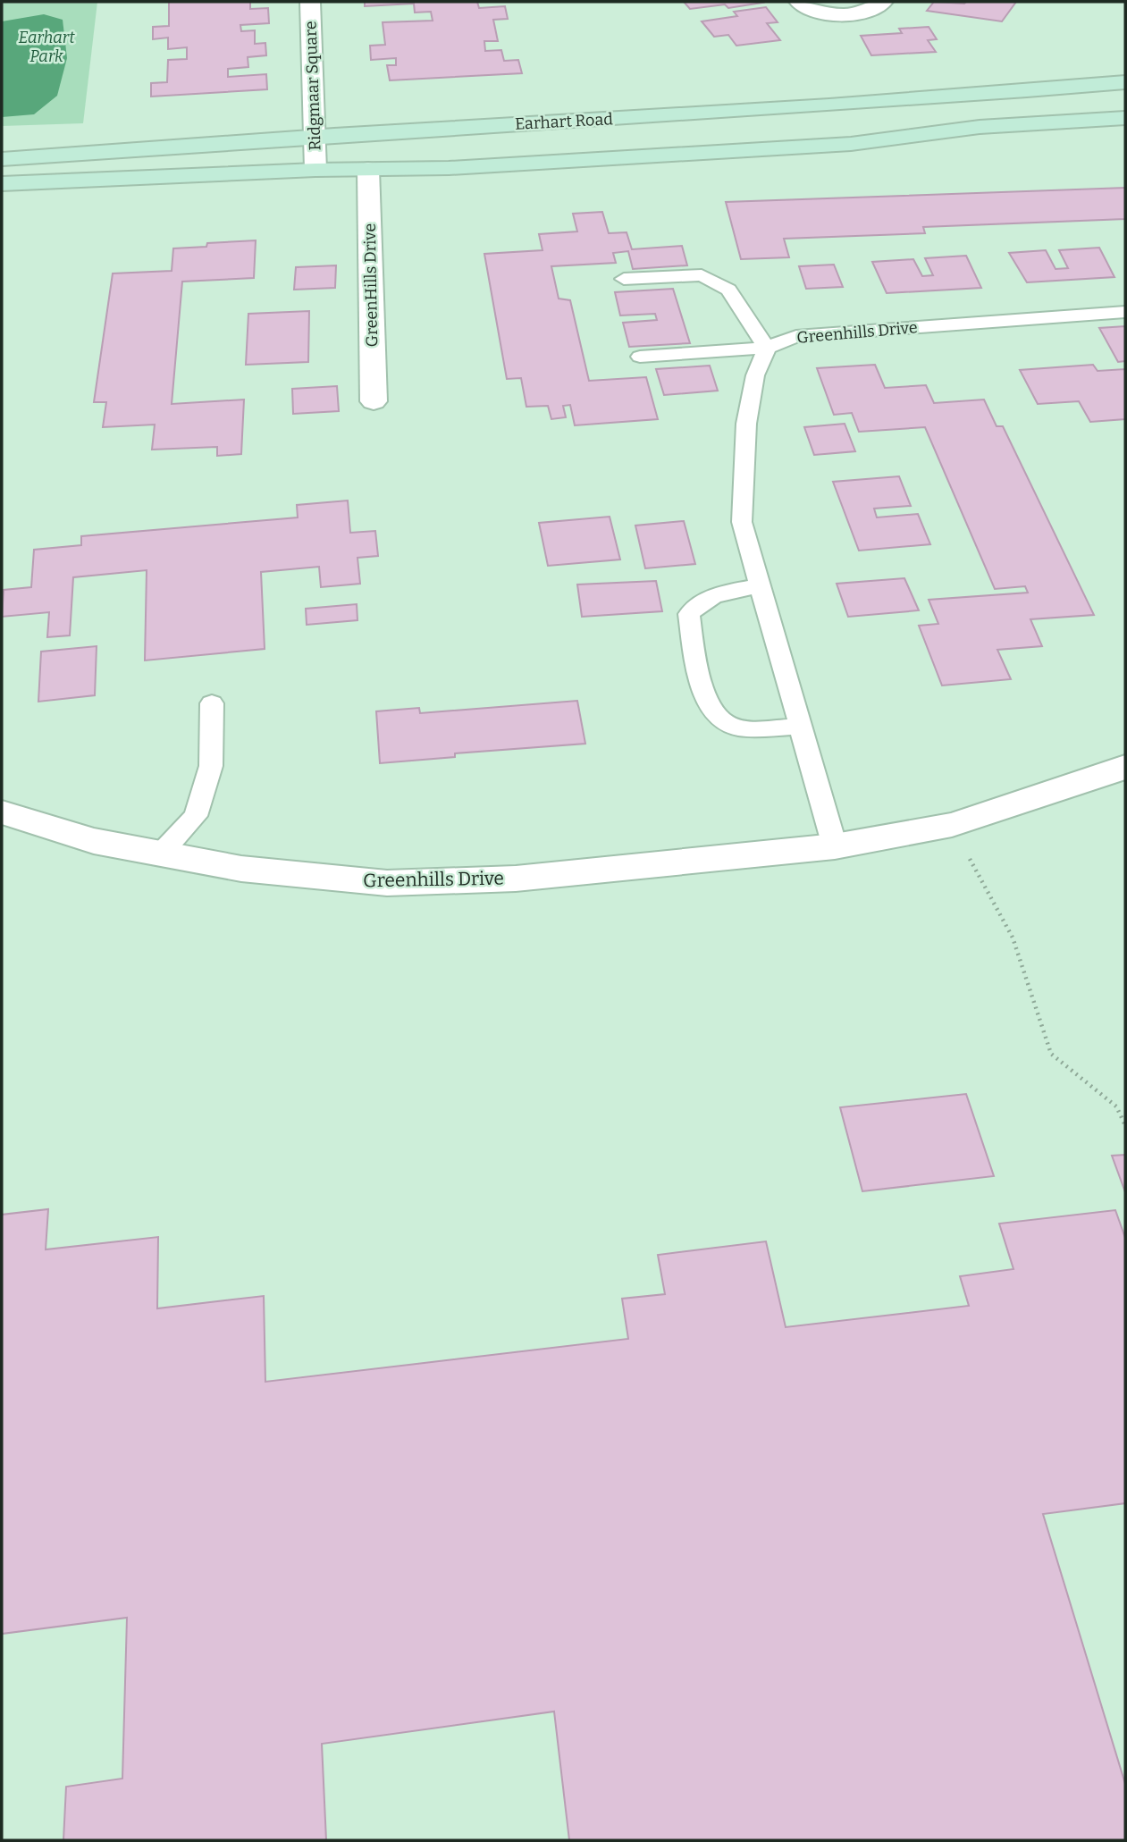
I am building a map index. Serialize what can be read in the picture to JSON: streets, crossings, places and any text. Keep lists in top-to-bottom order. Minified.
{"streets":{"street":["Ridgmaar Square","Earhart Road","GreenHills Drive","Greenhills Drive"]},"crossings":[["Ridgmaar Square","Earhart Road"]],"parks":["Earhart Park"]}
